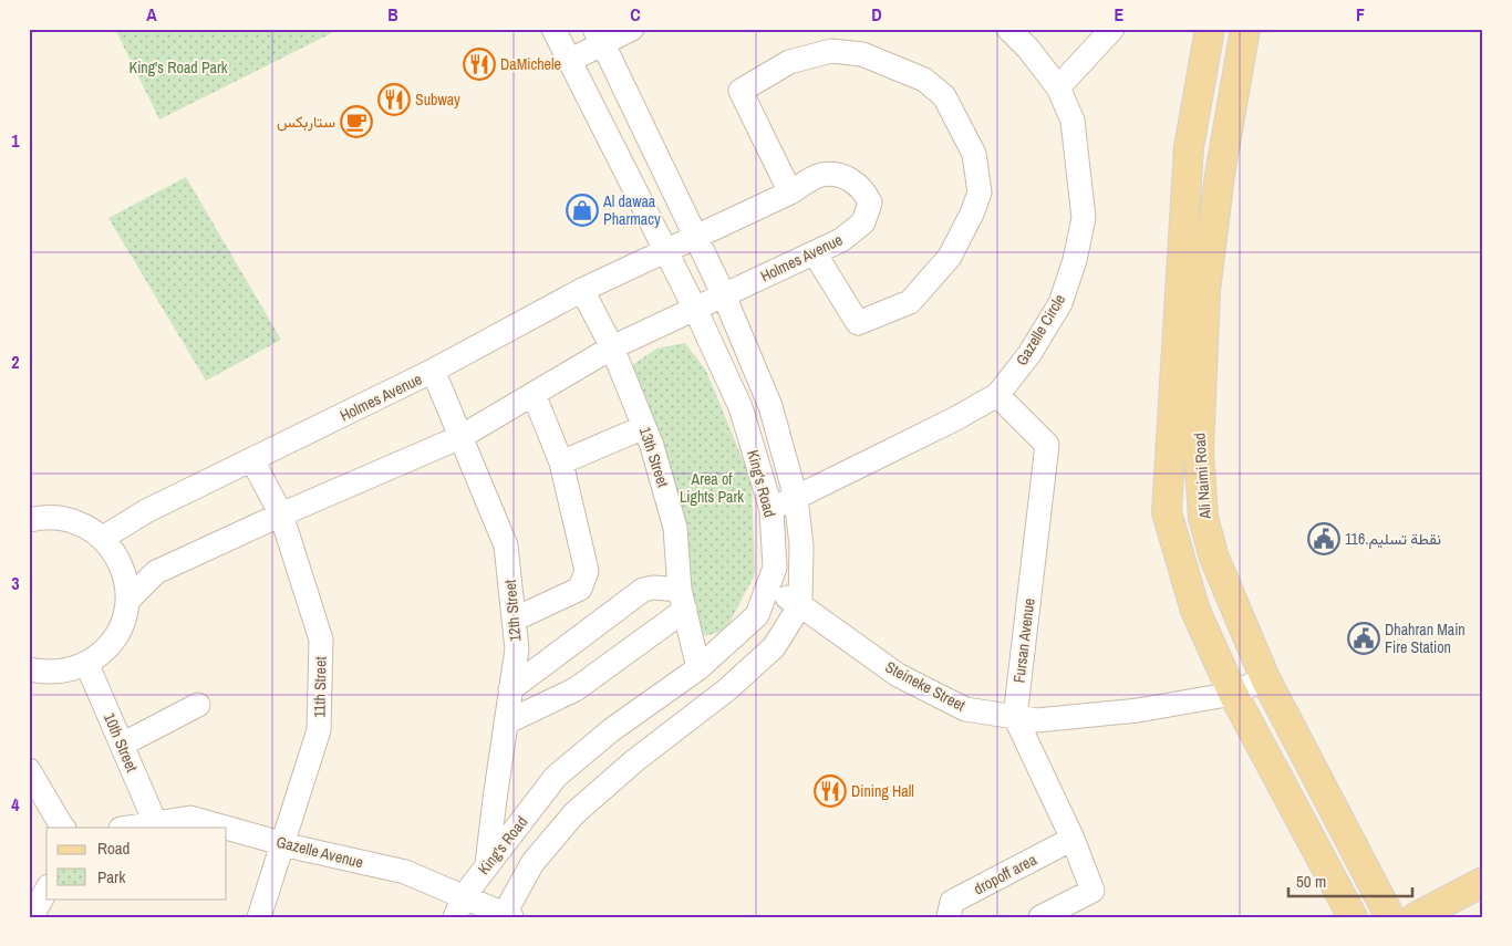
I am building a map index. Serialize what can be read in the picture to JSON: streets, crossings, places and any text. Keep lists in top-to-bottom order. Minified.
{"streets":{"main road":["Ali Naimi Road"],"street":["Holmes Avenue","Gazelle Circle","13th Street","King's Road","12th Street","Fursan Avenue","Steineke Street","11th Street","10th Street","Gazelle Avenue","dropoff area"]},"crossings":[["Holmes Avenue","13th Street"],["Holmes Avenue","King's Road"],["Holmes Avenue","12th Street"],["Holmes Avenue","11th Street"],["Gazelle Circle","King's Road"],["Gazelle Circle","Fursan Avenue"],["13th Street","King's Road"],["Ali Naimi Road","Steineke Street"],["King's Road","12th Street"],["King's Road","Steineke Street"],["King's Road","Gazelle Avenue"],["Fursan Avenue","Steineke Street"],["11th Street","Gazelle Avenue"],["10th Street","Gazelle Avenue"]],"parks":["King's Road Park","Area of Lights Park"],"places":{"restaurant":["DaMichele","Subway","Dining Hall"],"cafe":["ستاربكس"],"shop":["Al dawaa Pharmacy"],"public building":["نقطة تسليم.116","Dhahran Main Fire Station"]},"legend":["Road","Park"],"scale_bar":"50 m","grid":{"columns":["A","B","C","D","E","F"],"rows":["1","2","3","4"]}}
